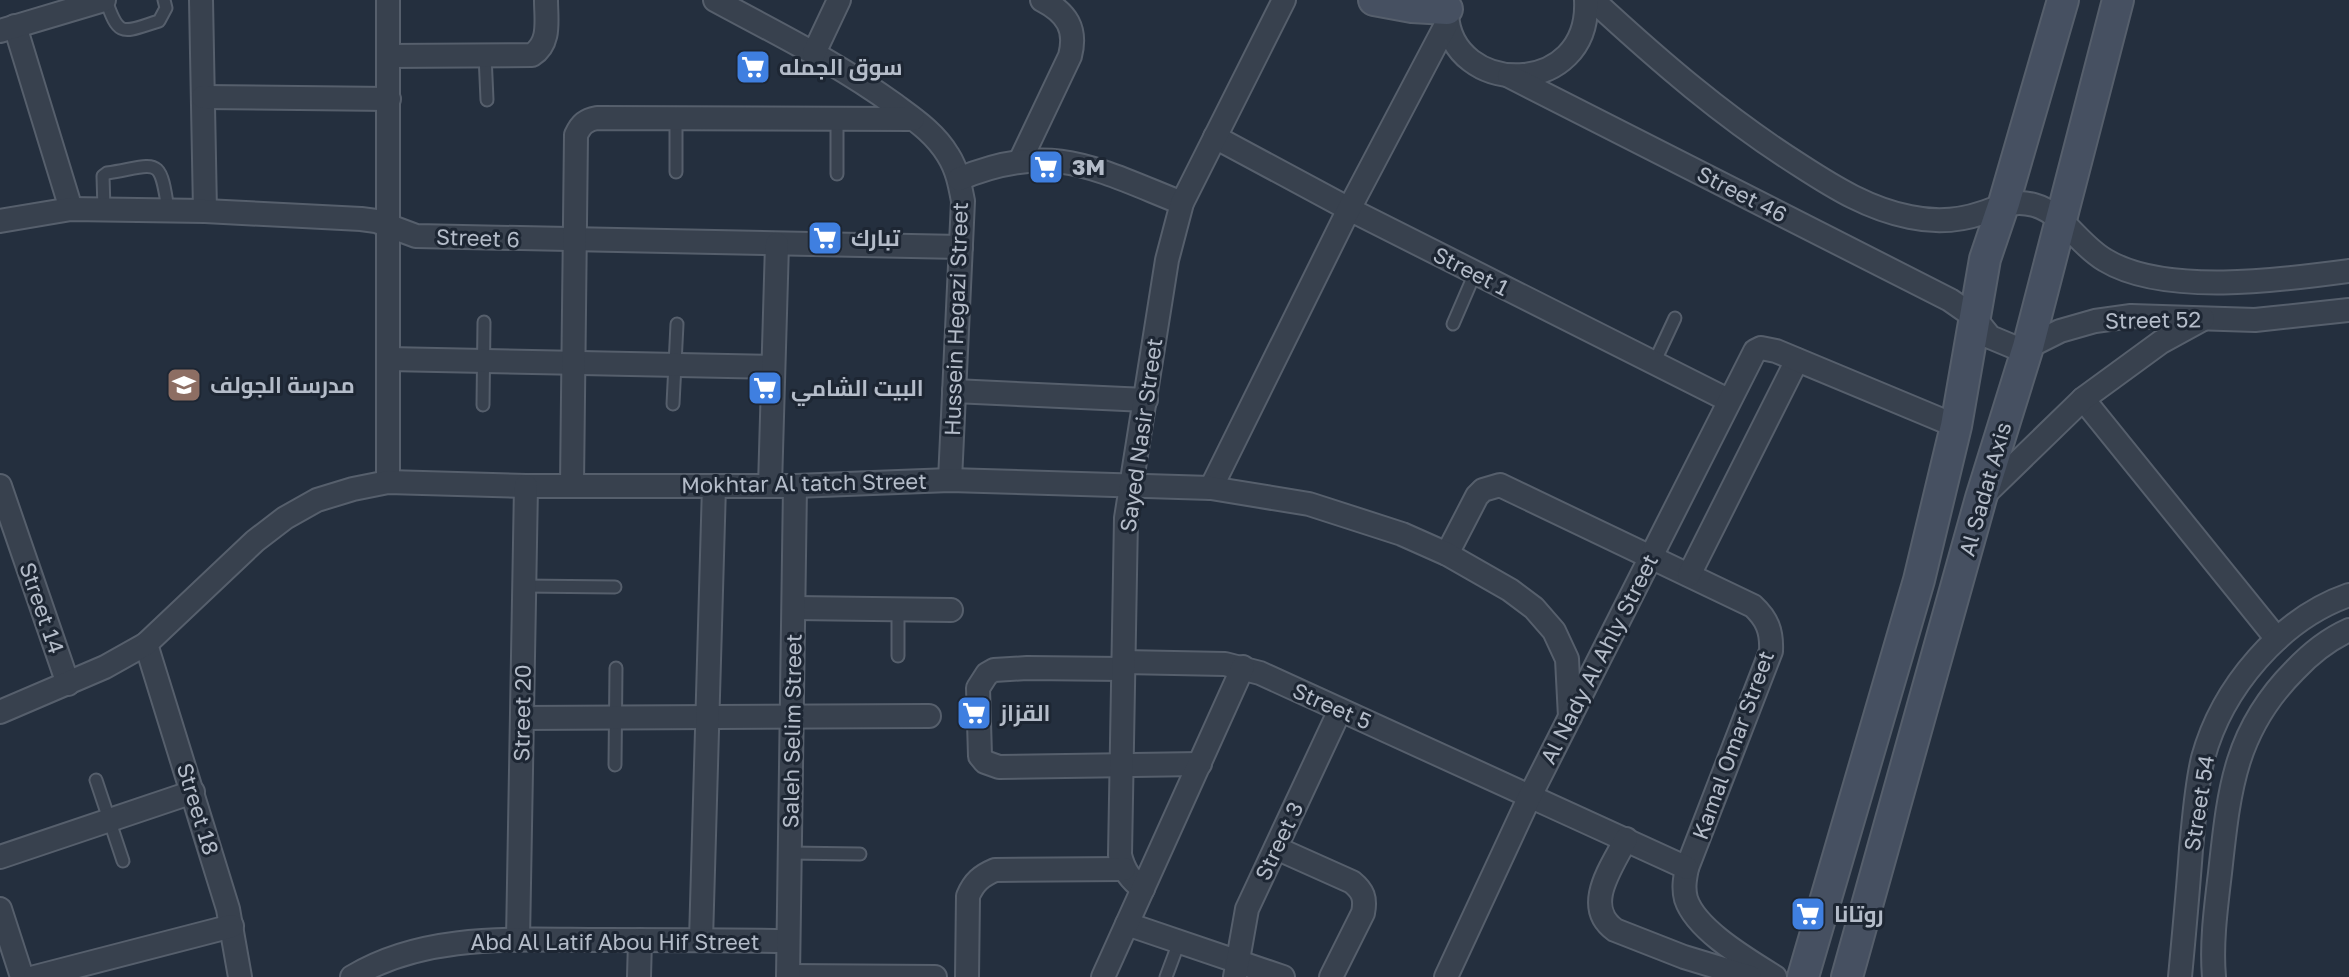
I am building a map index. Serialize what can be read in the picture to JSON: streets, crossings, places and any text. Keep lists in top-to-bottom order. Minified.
{"streets":{"street":["Street 46","Street 6","Street 1","Hussein Hegazi Street","Street 52","Sayed Nasir Street","Mokhtar Al tatch Street","Al Sadat Axis","Street 14","Al Nady Al Ahly Street","Street 5","Street 20","Saleh Selim Street","Kamal Omar Street","Street 54","Street 18","Street 3","Abd Al Latif Abou Hif Street"]},"crossings":[["Street 46","Al Sadat Axis"],["Street 6","Hussein Hegazi Street"],["Street 1","Sayed Nasir Street"],["Street 1","Al Nady Al Ahly Street"],["Hussein Hegazi Street","Mokhtar Al tatch Street"],["Street 52","Al Sadat Axis"],["Sayed Nasir Street","Mokhtar Al tatch Street"],["Sayed Nasir Street","Street 5"],["Mokhtar Al tatch Street","Street 14"],["Mokhtar Al tatch Street","Al Nady Al Ahly Street"],["Mokhtar Al tatch Street","Street 20"],["Mokhtar Al tatch Street","Saleh Selim Street"],["Mokhtar Al tatch Street","Kamal Omar Street"],["Mokhtar Al tatch Street","Street 18"],["Al Nady Al Ahly Street","Street 5"],["Al Nady Al Ahly Street","Kamal Omar Street"],["Street 5","Kamal Omar Street"],["Street 5","Street 3"],["Street 20","Abd Al Latif Abou Hif Street"],["Saleh Selim Street","Abd Al Latif Abou Hif Street"]],"places":{"supermarket":["سوق الجمله","3M","تبارك","البيت الشامي","القزاز","روتانا"],"school or university":["مدرسة الجولف"]}}
